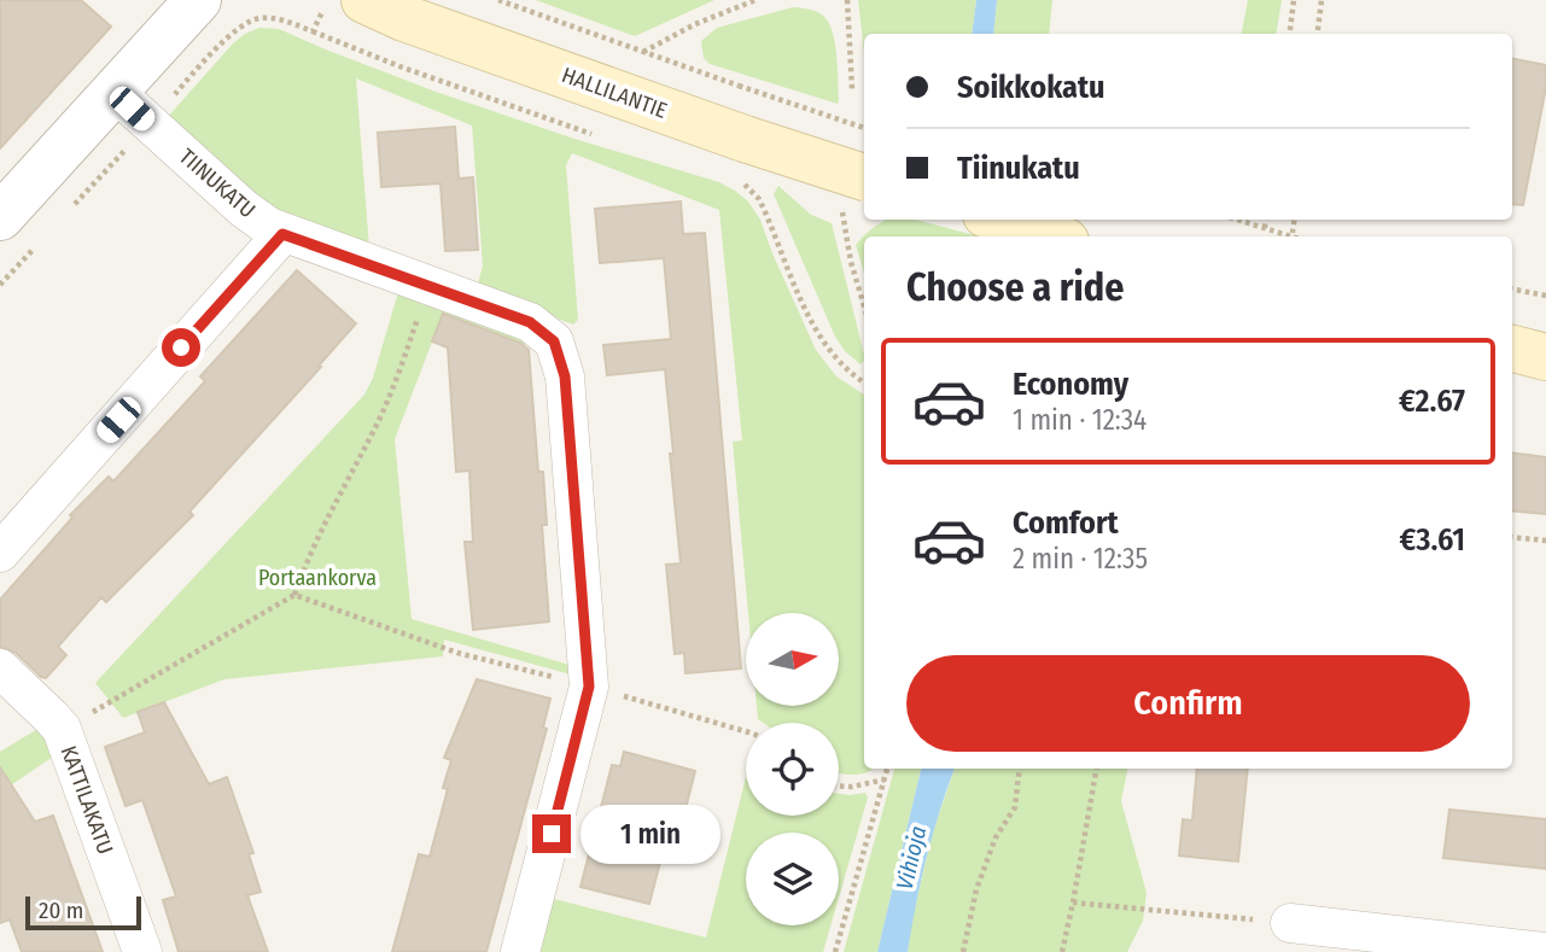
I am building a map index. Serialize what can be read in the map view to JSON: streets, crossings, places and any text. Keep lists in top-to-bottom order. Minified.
{"streets":{"main road":["HALLILANTIE"],"street":["TIINUKATU","KATTILAKATU"]},"water":["Vihioja"],"parks":["Portaankorva"],"scale_bar":"20 m","north":"right","page":{"banner":["Soikkokatu","Tiinukatu"],"heading":"Choose a ride","list":[{"name":"Economy","note":"1 min · 12:34","value":"€2.67"},{"name":"Comfort","note":"2 min · 12:35","value":"€3.61"}],"buttons":"Confirm","bubble":"1 min","scale":"20 m"}}
